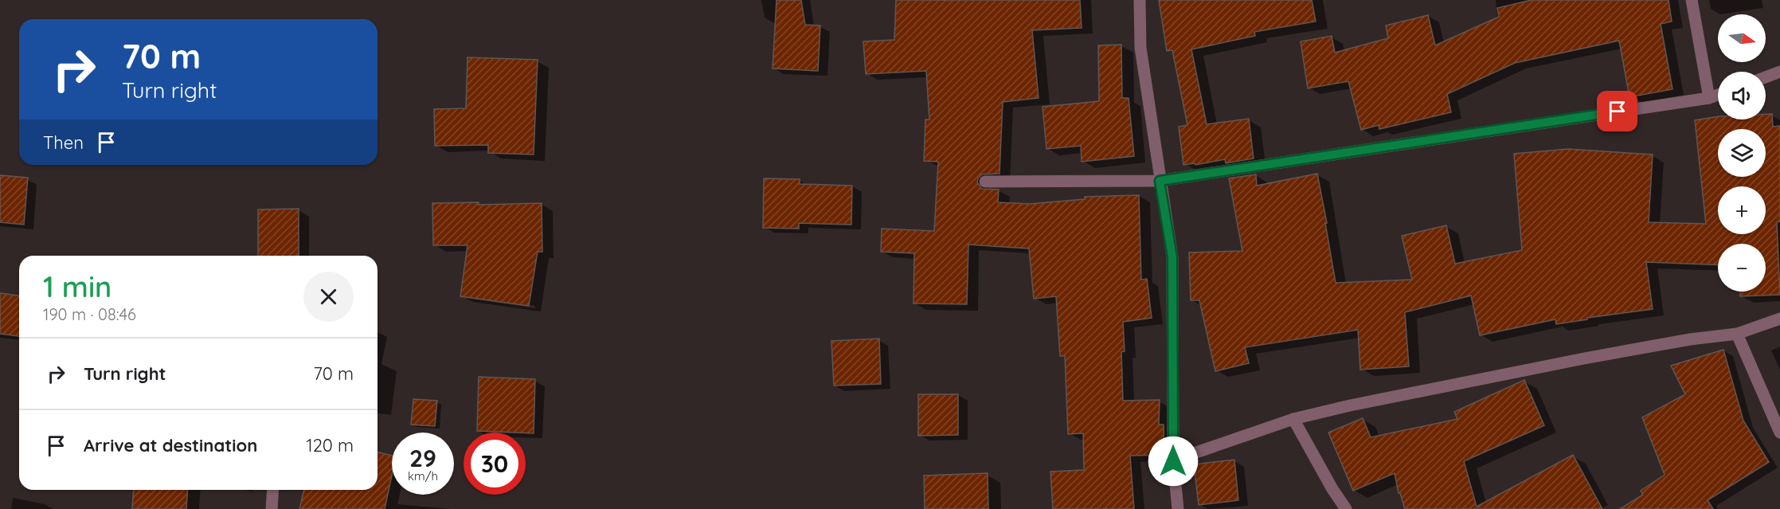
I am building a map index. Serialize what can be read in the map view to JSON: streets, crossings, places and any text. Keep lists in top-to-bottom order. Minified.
{"north":"right","page":{"map_buttons":["+","−"],"turn":["70 m","Turn right"],"then":"Then","heading":["1 min","190 m · 08:46"],"list":[{"name":"Turn right","value":"70 m"},{"name":"Arrive at destination","value":"120 m"}],"speed":"29 km/h","limit":"30"}}
